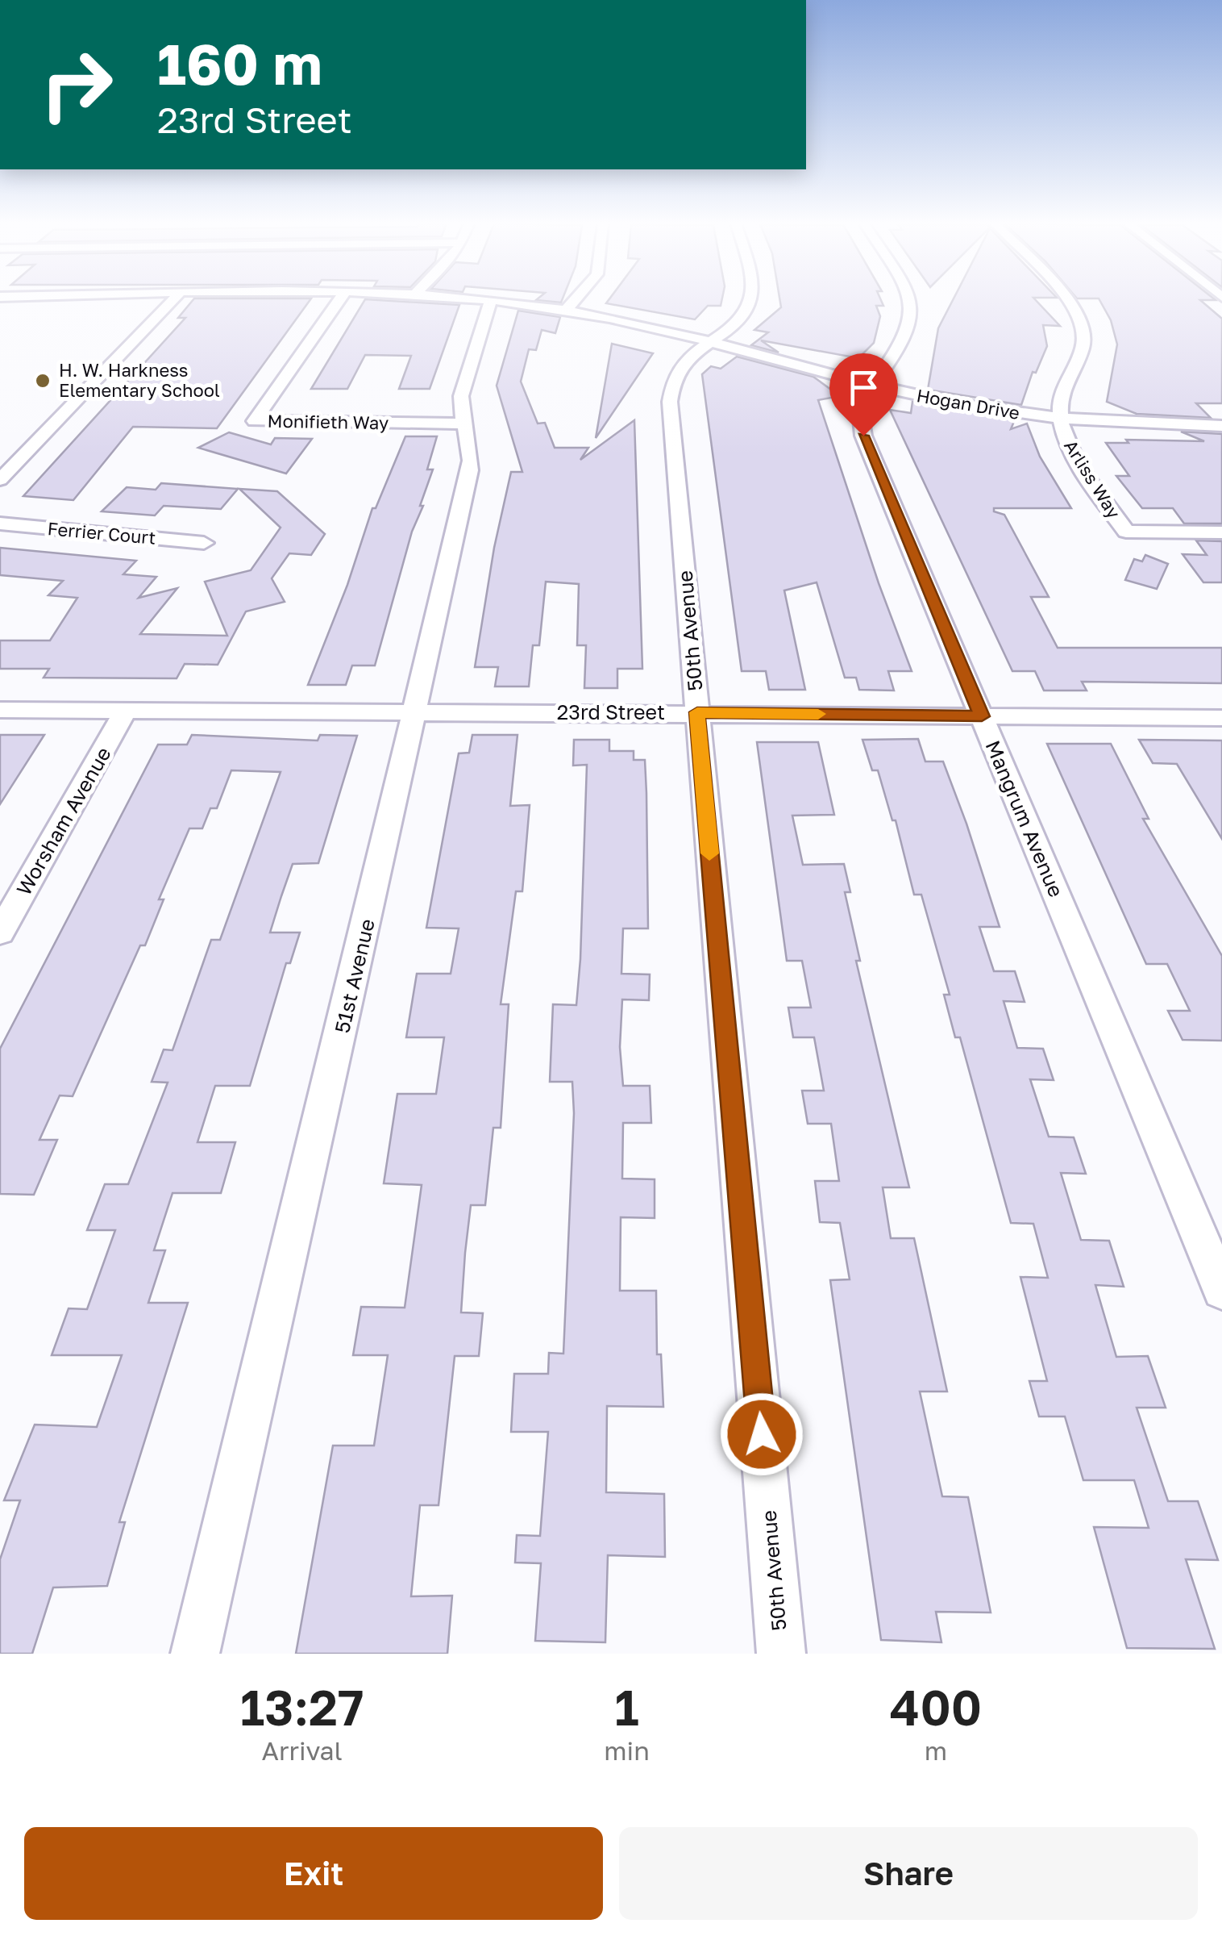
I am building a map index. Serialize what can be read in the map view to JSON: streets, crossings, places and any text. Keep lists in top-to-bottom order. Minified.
{"streets":{"street":["Hogan Drive","Monifieth Way","Arliss Way","Ferrier Court","50th Avenue","23rd Street","Mangrum Avenue","Worsham Avenue","51st Avenue"]},"crossings":[["Hogan Drive","Arliss Way"],["Hogan Drive","50th Avenue"],["Hogan Drive","Mangrum Avenue"],["Monifieth Way","51st Avenue"],["50th Avenue","23rd Street"],["23rd Street","Mangrum Avenue"],["23rd Street","Worsham Avenue"],["23rd Street","51st Avenue"]],"places":["H. W. Harkness Elementary School"],"page":{"turn":["160 m","23rd Street"],"eta":["13:27","Arrival","1","min","400","m"],"buttons":["Exit","Share"]}}
